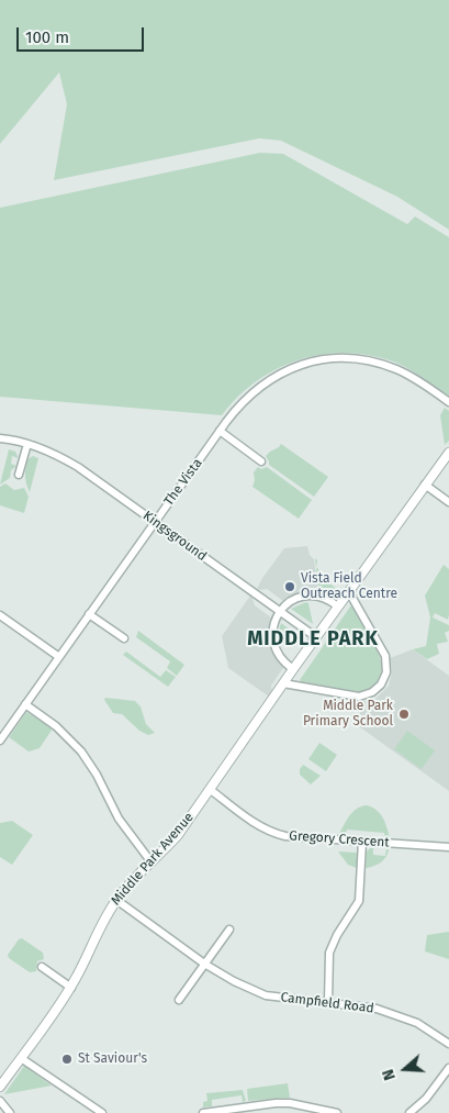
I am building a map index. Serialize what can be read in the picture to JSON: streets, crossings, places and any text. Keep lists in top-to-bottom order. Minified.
{"streets":{"street":["The Vista","Kingsground","Gregory Crescent","Middle Park Avenue","Campfield Road"]},"crossings":[["The Vista","Kingsground"],["Kingsground","Middle Park Avenue"],["Gregory Crescent","Middle Park Avenue"],["Middle Park Avenue","Campfield Road"]],"districts":["MIDDLE PARK"],"places":["Vista Field Outreach Centre","Middle Park Primary School","St Saviour's"],"scale_bar":"100 m","north":"left"}
